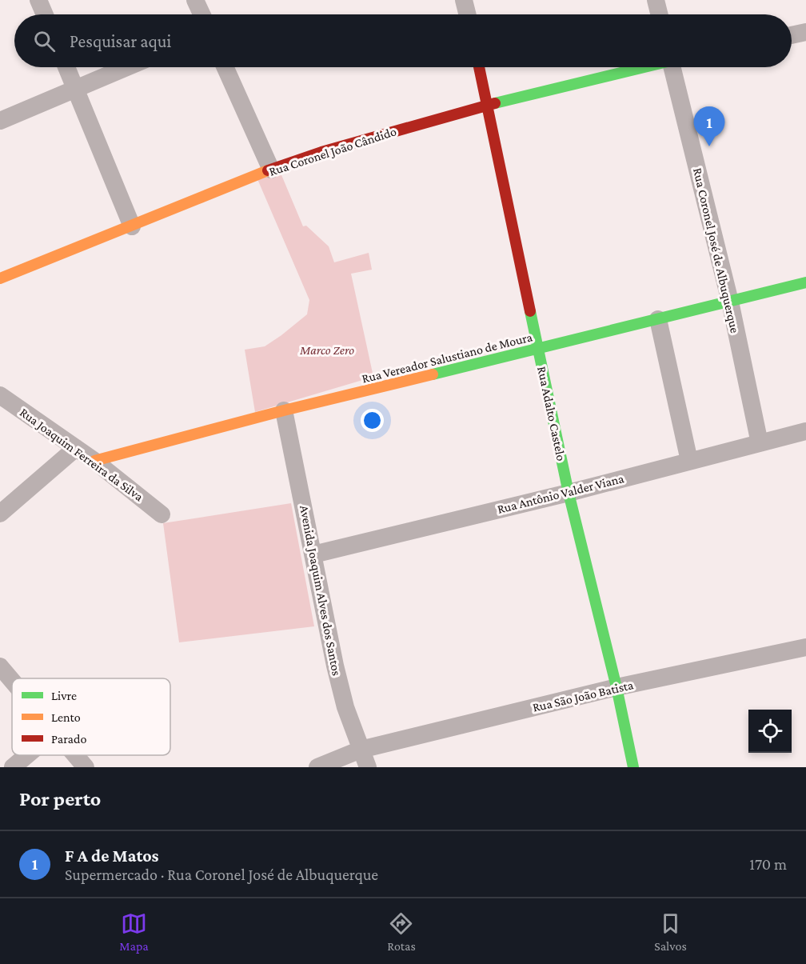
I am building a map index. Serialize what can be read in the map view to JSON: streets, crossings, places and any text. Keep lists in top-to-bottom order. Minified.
{"streets":{"street":["Rua Coronel João Cândido","Rua Coronel José de Albuquerque","Rua Vereador Salustiano de Moura","Rua Adalto Castelo","Rua Joaquim Ferreira da Silva","Rua Antônio Valder Viana","Avenida Joaquim Alves dos Santos","Rua São João Batista"]},"crossings":[["Rua Coronel João Cândido","Rua Adalto Castelo"],["Rua Coronel José de Albuquerque","Rua Vereador Salustiano de Moura"],["Rua Coronel José de Albuquerque","Rua Antônio Valder Viana"],["Rua Vereador Salustiano de Moura","Rua Adalto Castelo"],["Rua Vereador Salustiano de Moura","Rua Joaquim Ferreira da Silva"],["Rua Vereador Salustiano de Moura","Avenida Joaquim Alves dos Santos"],["Rua Adalto Castelo","Rua Antônio Valder Viana"],["Rua Adalto Castelo","Rua São João Batista"],["Rua Antônio Valder Viana","Avenida Joaquim Alves dos Santos"],["Avenida Joaquim Alves dos Santos","Rua São João Batista"]],"parks":["Marco Zero"],"legend":["Livre","Lento","Parado"],"page":{"search":"Pesquisar aqui","pins":"1","heading":"Por perto","list":[{"mark":"1","name":"F A de Matos","note":"Supermercado · Rua Coronel José de Albuquerque","value":"170 m"}],"nav":["Mapa","Rotas","Salvos"]}}
